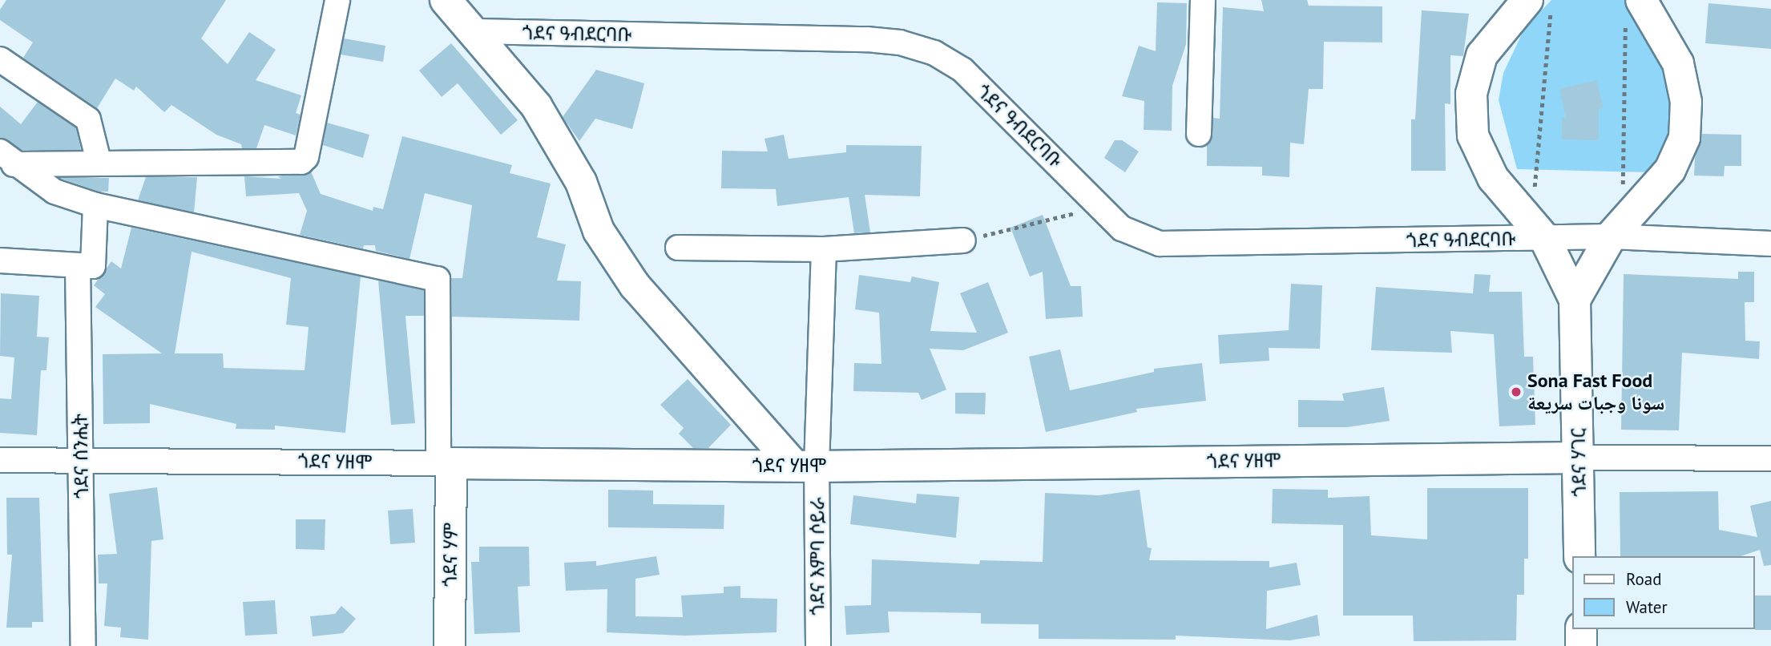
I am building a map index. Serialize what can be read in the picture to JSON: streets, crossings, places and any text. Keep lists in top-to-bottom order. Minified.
{"streets":{"street":["ጎደና ዓብደርባቡ","ጎደና ሰንሒት","ጎደና ሃዘሞ","ጎደና ሃገር","ጎደና ሃም","ጎደና እምባ ሶይራ"]},"crossings":[["ጎደና ሰንሒት","ጎደና ሃዘሞ"],["ጎደና ሃዘሞ","ጎደና ሃገር"],["ጎደና ሃዘሞ","ጎደና ሃም"],["ጎደና ሃዘሞ","ጎደና እምባ ሶይራ"]],"places":["Sona Fast Food سونا وجبات سريعة"],"legend":["Road","Water"]}
